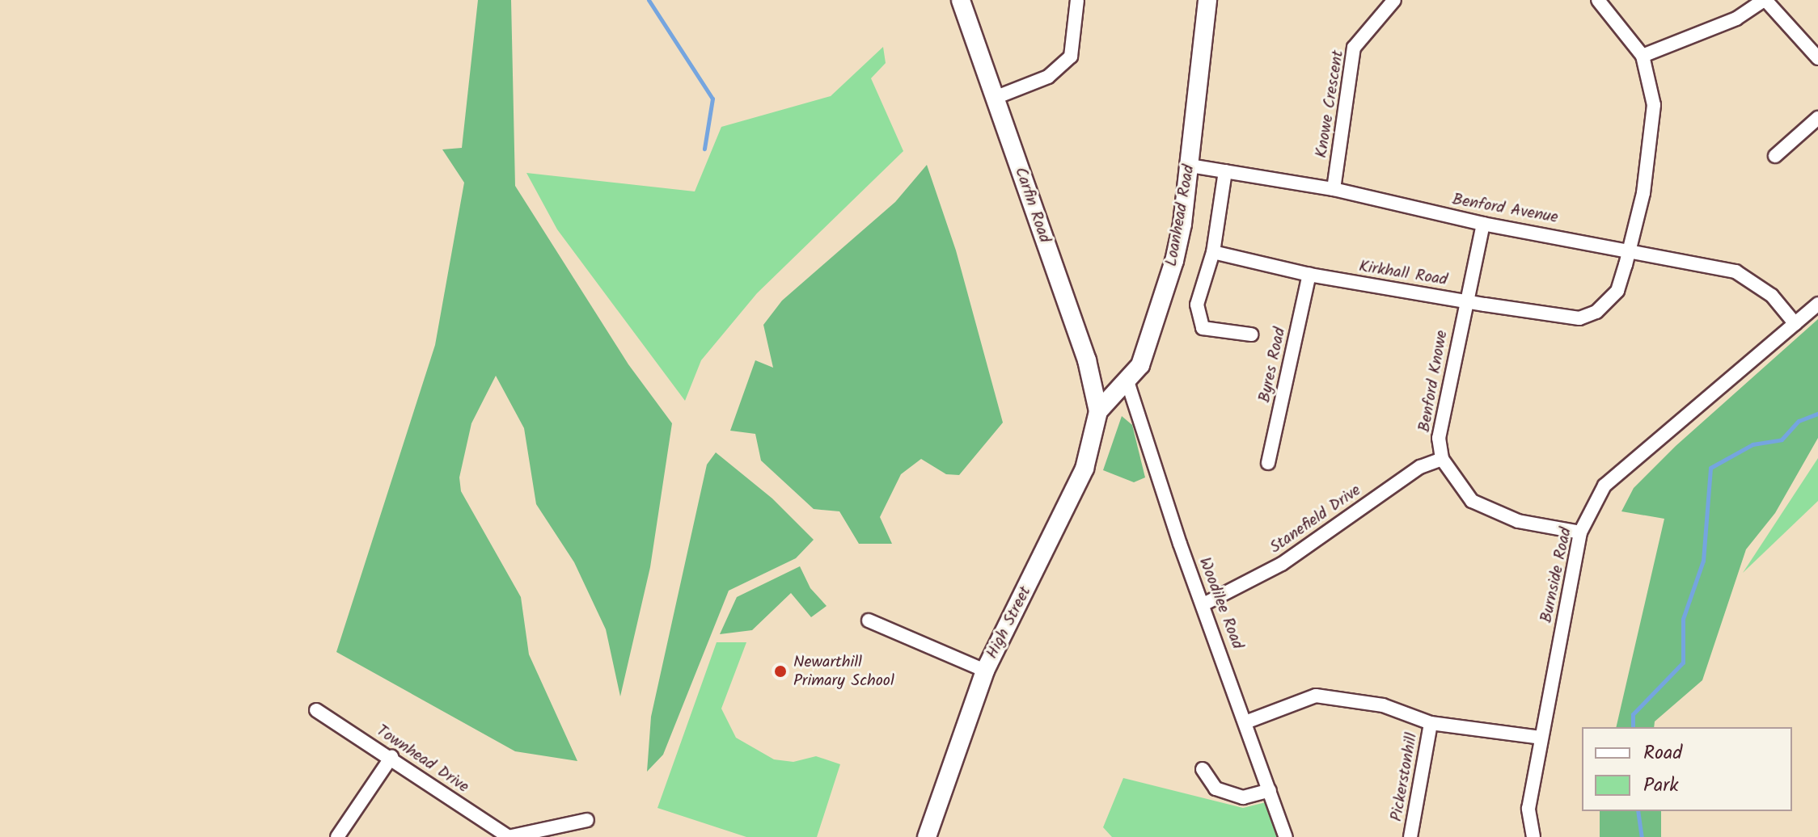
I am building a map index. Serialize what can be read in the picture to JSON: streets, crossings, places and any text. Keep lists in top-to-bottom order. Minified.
{"streets":{"main road":["Carfin Road","Loanhead Road","High Street"],"street":["Knowe Crescent","Benford Avenue","Kirkhall Road","Byres Road","Benford Knowe","Stanefield Drive","Burnside Road","Woodilee Road","Townhead Drive","Pickerstonhill"]},"crossings":[["Knowe Crescent","Benford Avenue"],["Carfin Road","Loanhead Road"],["Carfin Road","High Street"],["Benford Avenue","Loanhead Road"],["Benford Avenue","Kirkhall Road"],["Benford Avenue","Benford Knowe"],["Benford Avenue","Burnside Road"],["Loanhead Road","Woodilee Road"],["Loanhead Road","High Street"],["Kirkhall Road","Byres Road"],["Kirkhall Road","Benford Knowe"],["Benford Knowe","Stanefield Drive"],["Stanefield Drive","Woodilee Road"]],"places":["Newarthill Primary School"],"legend":["Road","Park"]}
